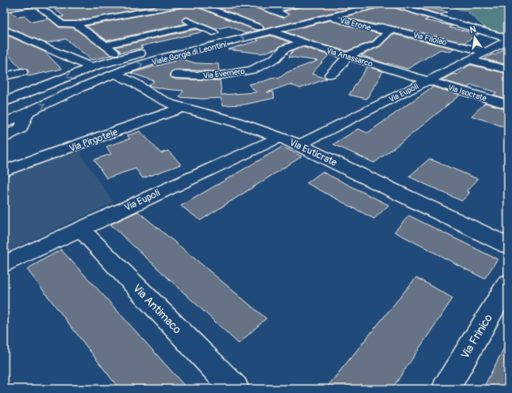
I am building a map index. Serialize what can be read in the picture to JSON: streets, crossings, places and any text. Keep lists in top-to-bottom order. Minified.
{"streets":{"street":["Via Erone","Via Filolao","Viale Gorgia di Leontini","Via Anassarco","Via Evemero","Via Eupoli","Via Isocrate","Via Pirgotele","Via Euticrate","Via Antimaco","Via Frinico"]},"crossings":[["Via Erone","Via Filolao"],["Via Filolao","Via Eupoli"],["Viale Gorgia di Leontini","Via Anassarco"],["Viale Gorgia di Leontini","Via Euticrate"],["Via Anassarco","Via Evemero"],["Via Anassarco","Via Eupoli"],["Via Anassarco","Via Isocrate"],["Via Eupoli","Via Isocrate"],["Via Eupoli","Via Euticrate"],["Via Eupoli","Via Antimaco"],["Via Pirgotele","Via Euticrate"]],"north":"top"}
